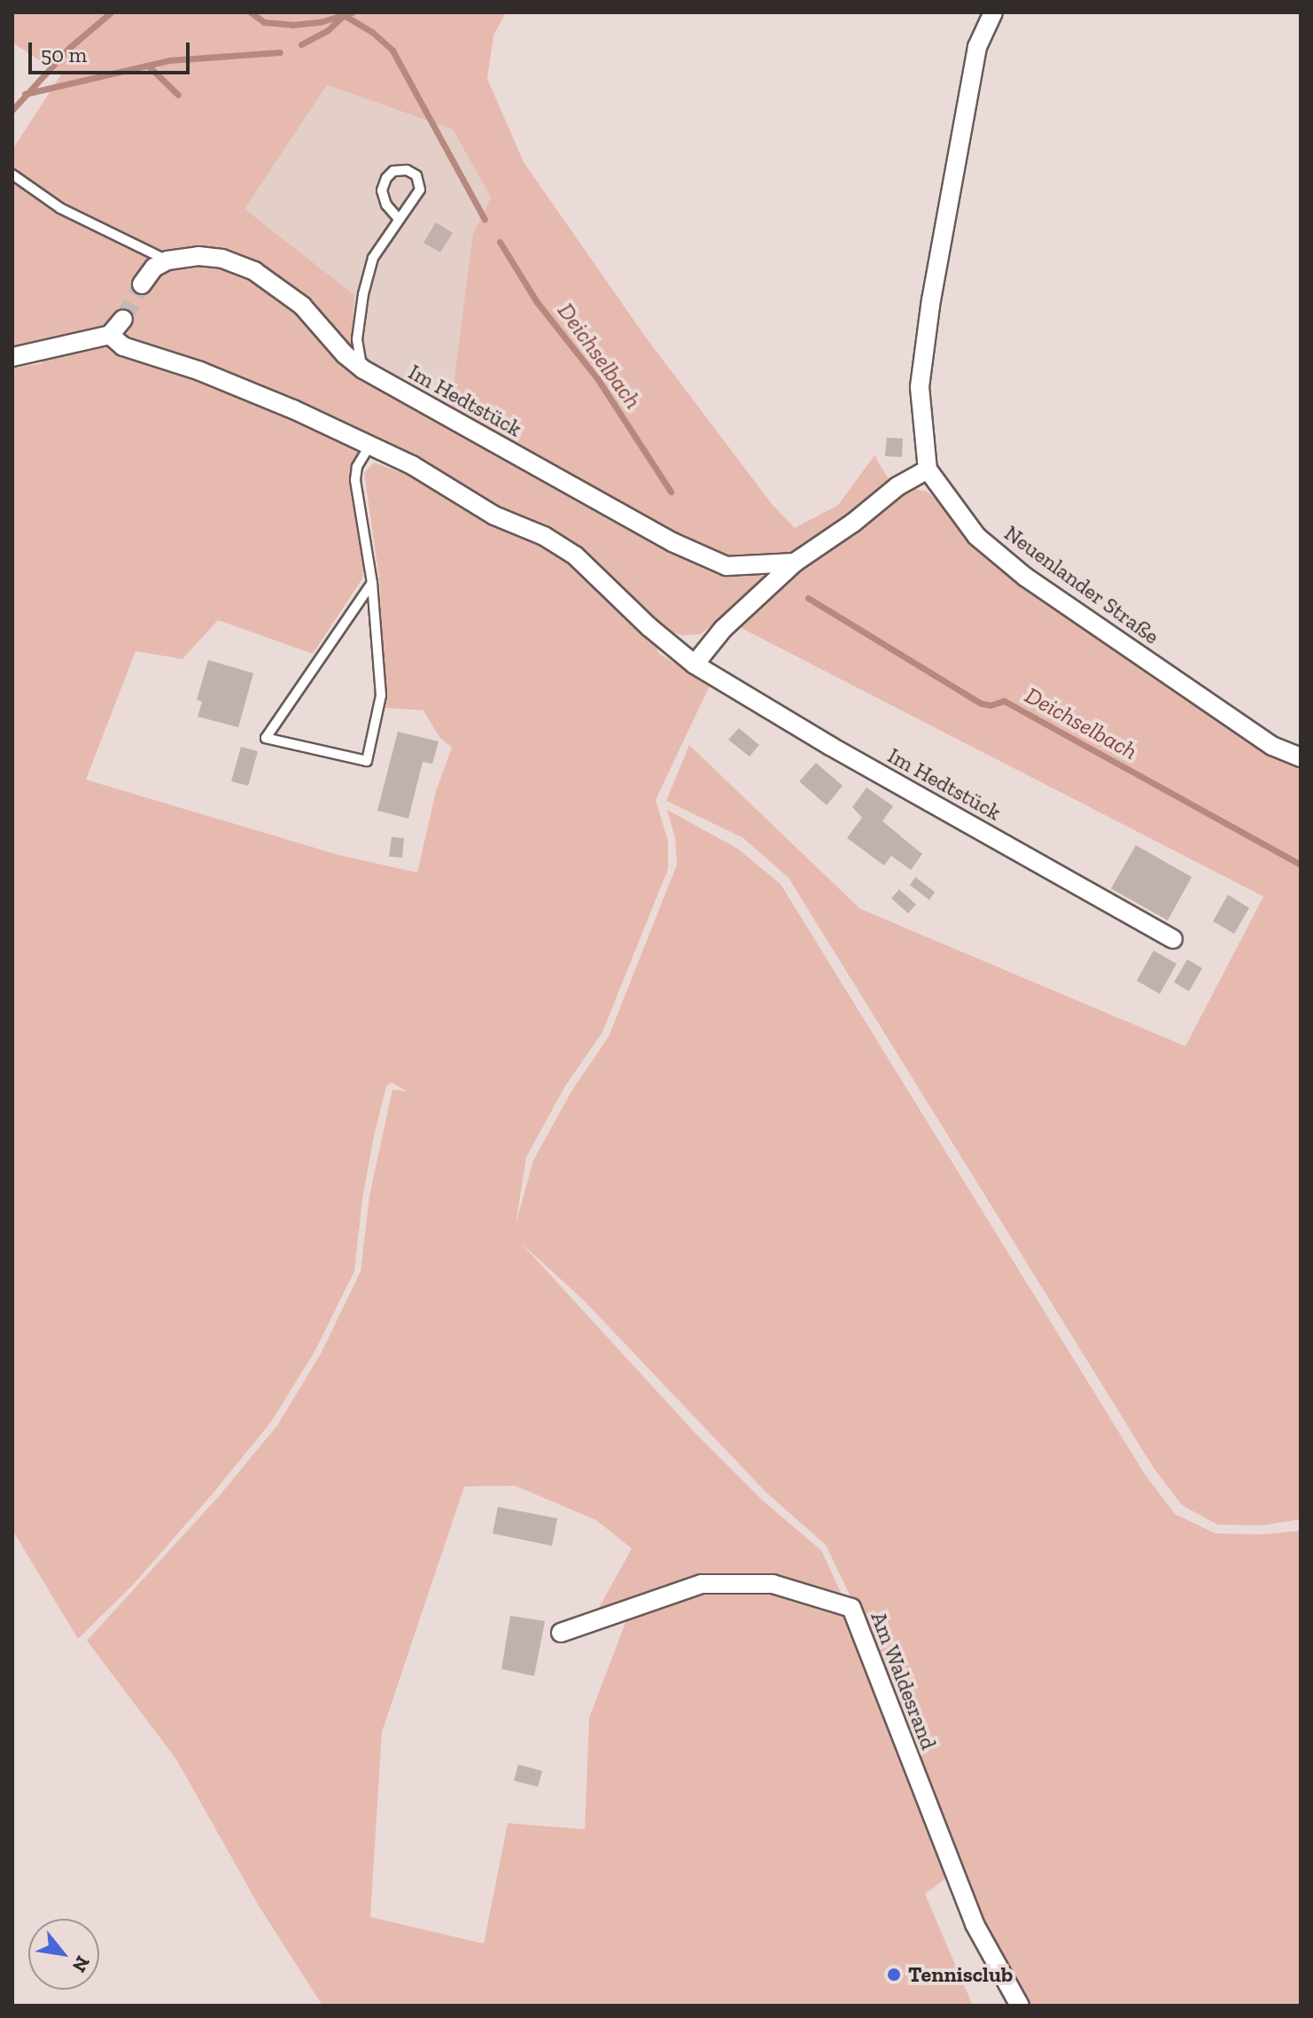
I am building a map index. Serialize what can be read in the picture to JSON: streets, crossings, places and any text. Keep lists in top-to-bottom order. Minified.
{"streets":{"street":["Im Hedtstück","Neuenlander Straße","Am Waldesrand"]},"water":["Deichselbach"],"places":["Tennisclub"],"scale_bar":"50 m","north":"bottom right"}
